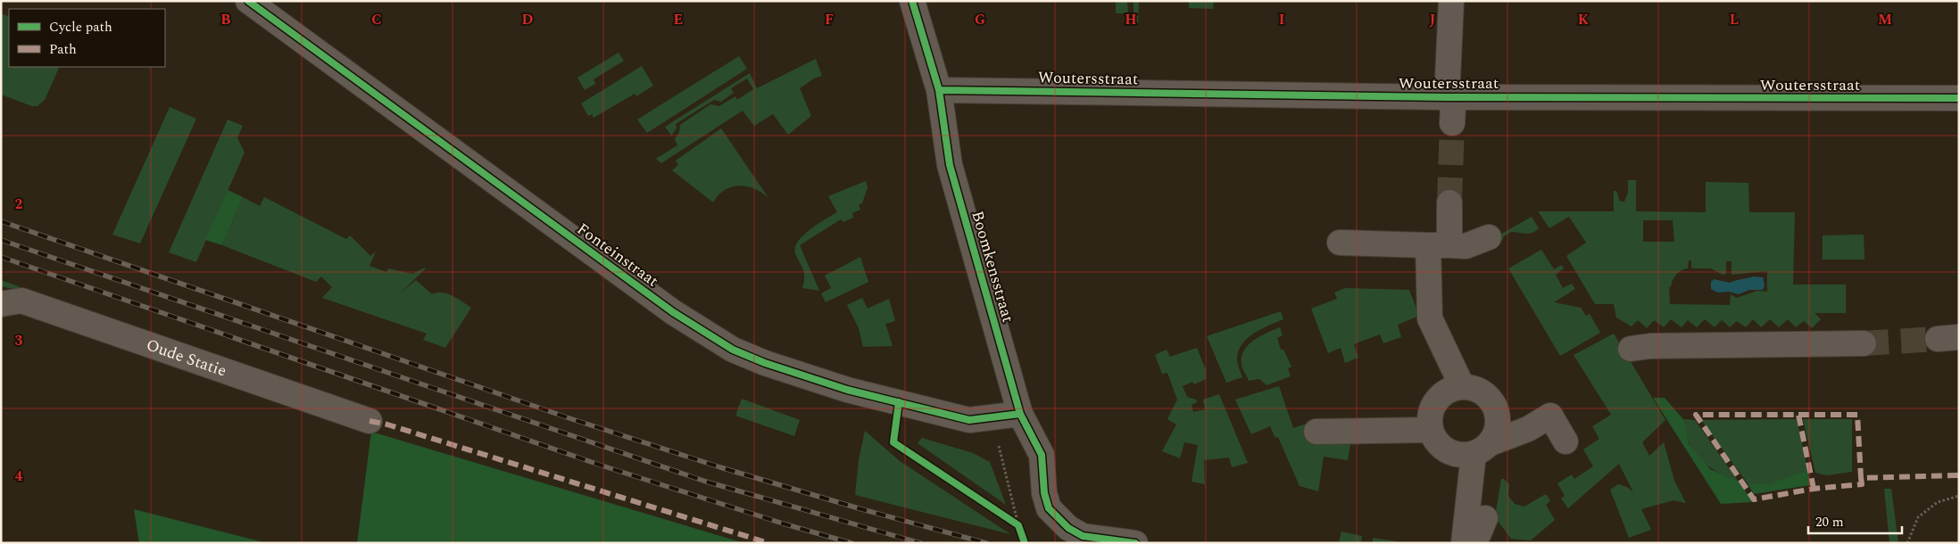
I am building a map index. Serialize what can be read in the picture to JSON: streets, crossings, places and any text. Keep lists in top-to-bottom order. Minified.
{"streets":{"street":["Woutersstraat","Fonteinstraat","Boomkensstraat","Oude Statie"]},"crossings":[["Woutersstraat","Boomkensstraat"],["Fonteinstraat","Boomkensstraat"]],"legend":["Cycle path","Path"],"scale_bar":"20 m","grid":{"columns":["B","C","D","E","F","G","H","I","J","K","L","M"],"rows":["2","3","4"]}}
